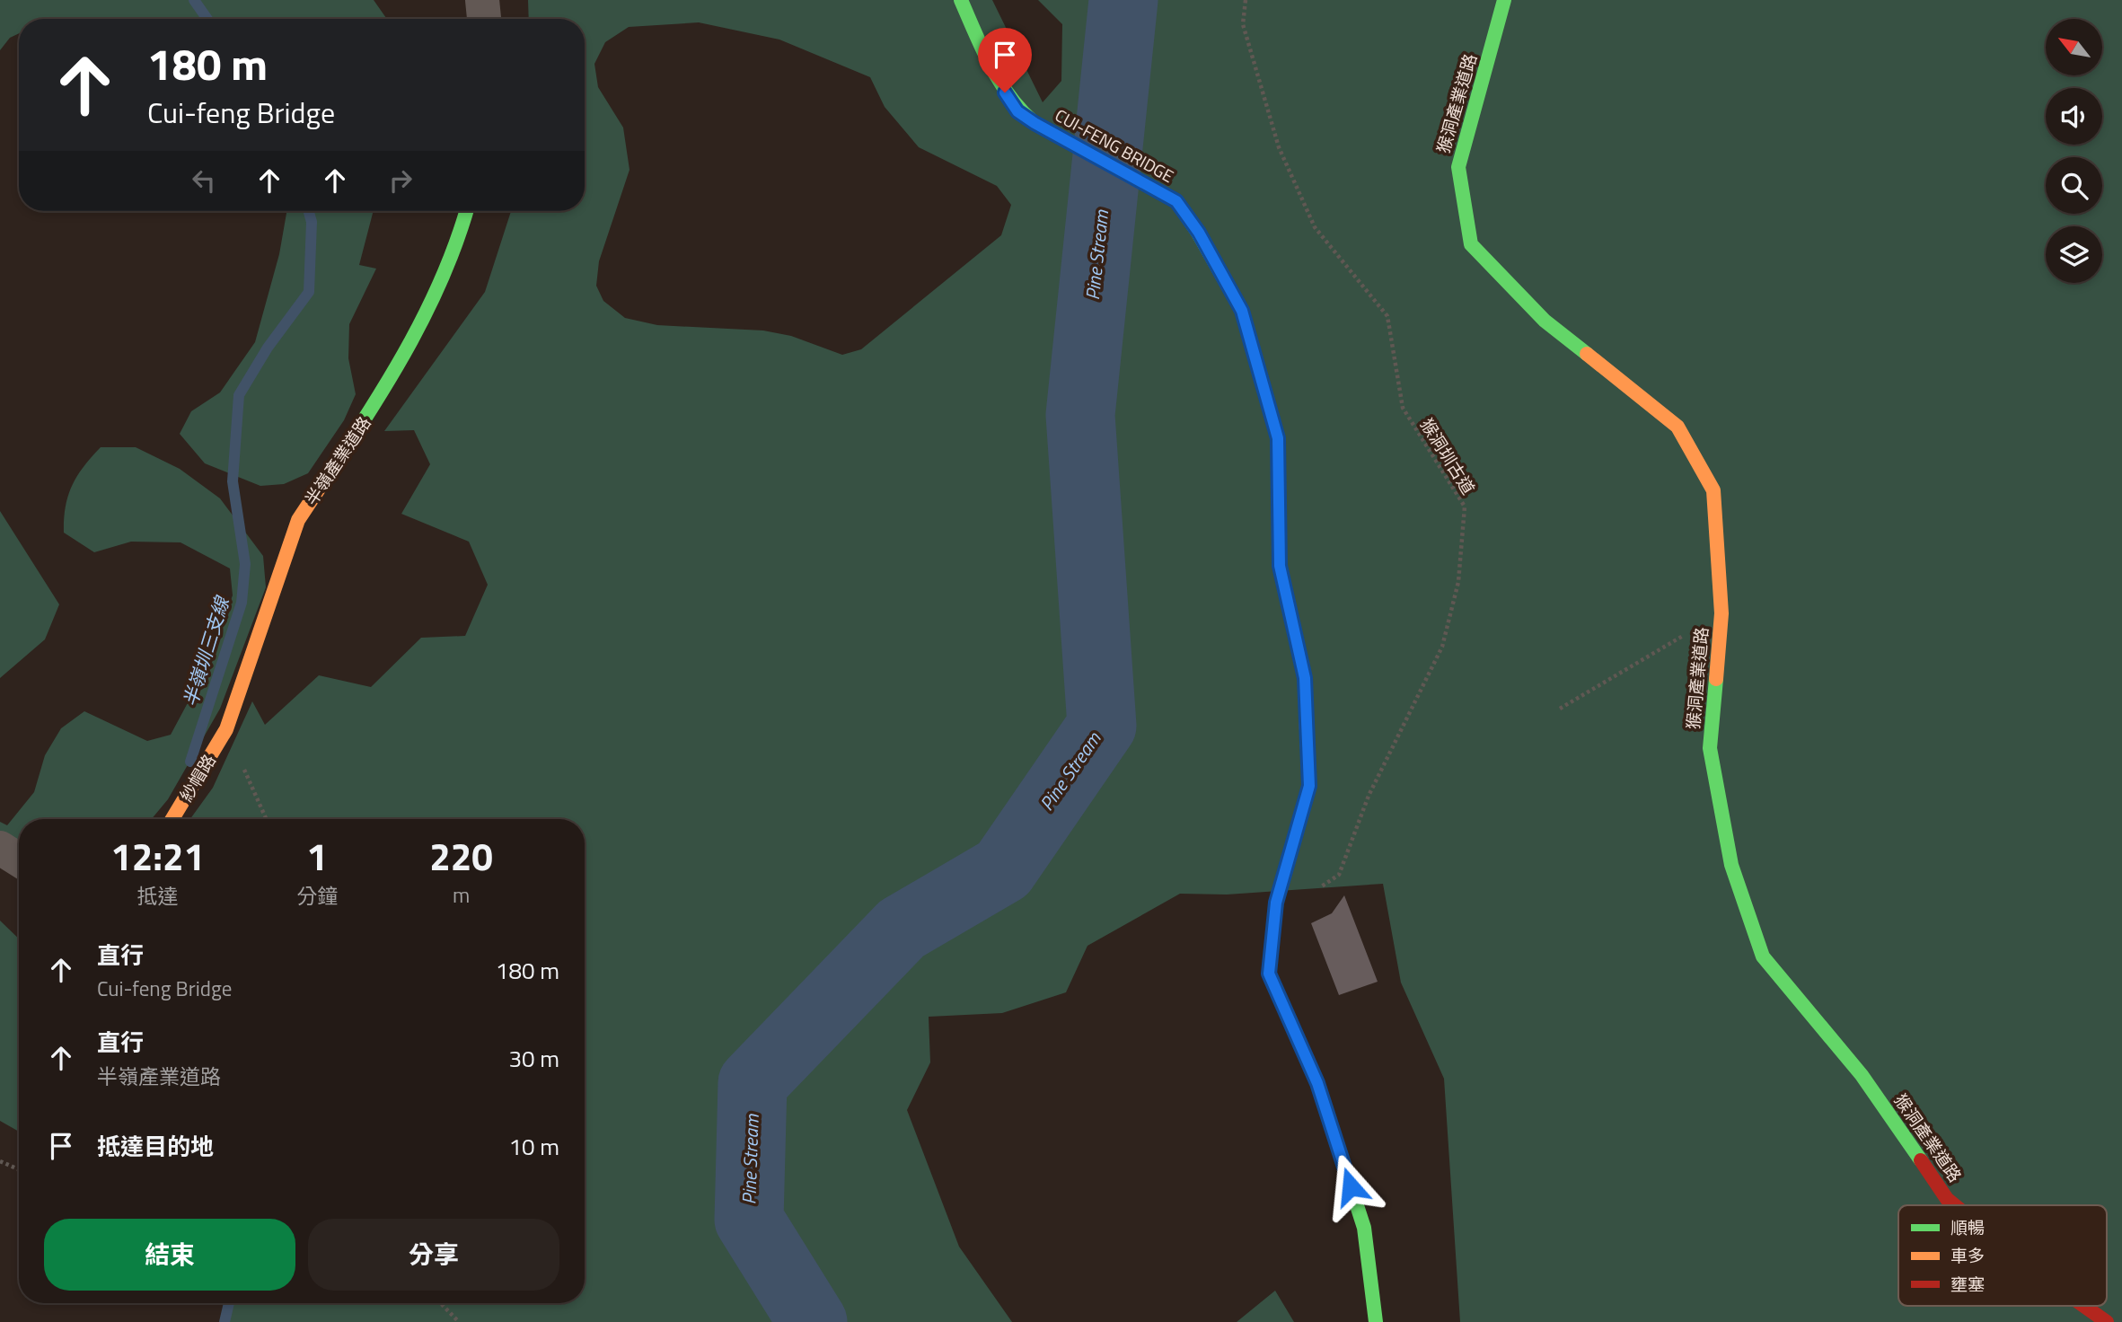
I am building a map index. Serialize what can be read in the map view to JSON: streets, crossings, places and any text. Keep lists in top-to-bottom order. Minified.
{"streets":{"street":["猴洞產業道路","CUI-FENG BRIDGE","半嶺產業道路","紗帽路"],"path":["猴洞圳古道"]},"crossings":[["半嶺產業道路","紗帽路"]],"water":["Pine Stream","半嶺圳三支線"],"legend":["順暢","車多","壅塞"],"north":"top left","page":{"turn":["180 m","Cui-feng Bridge"],"eta":["12:21","抵達","1","分鐘","220","m"],"list":[{"name":"直行","note":"Cui-feng Bridge","value":"180 m"},{"name":"直行","note":"半嶺產業道路","value":"30 m"},{"name":"抵達目的地","value":"10 m"}],"buttons":["結束","分享"]}}
